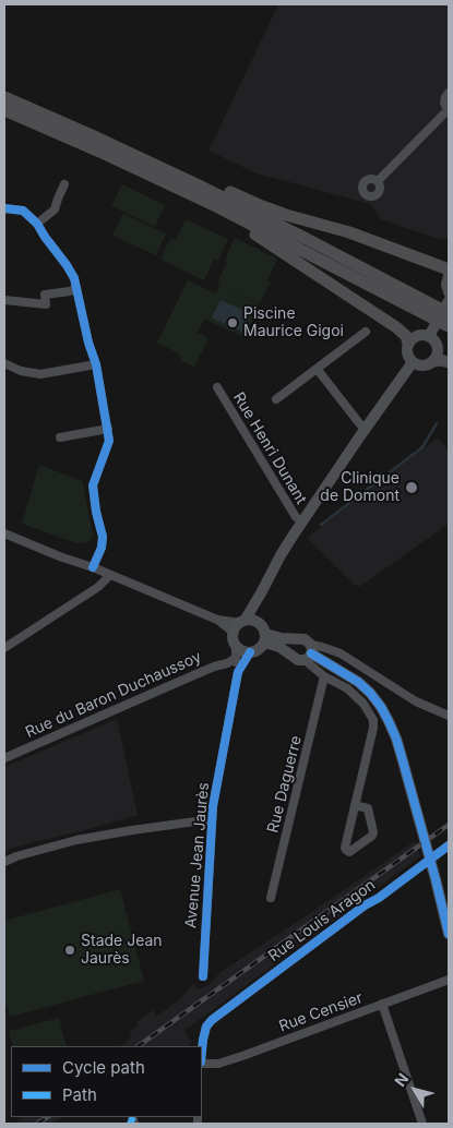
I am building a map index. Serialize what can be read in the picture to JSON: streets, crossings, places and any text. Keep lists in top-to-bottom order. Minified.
{"streets":{"street":["Rue Henri Dunant","Rue du Baron Duchaussoy","Rue Daguerre","Avenue Jean Jaurès","Rue Louis Aragon","Rue Censier"]},"crossings":[["Rue du Baron Duchaussoy","Avenue Jean Jaurès"]],"places":["Piscine Maurice Gigoi","Clinique de Domont","Stade Jean Jaurès"],"legend":["Cycle path","Path"],"north":"top left"}
